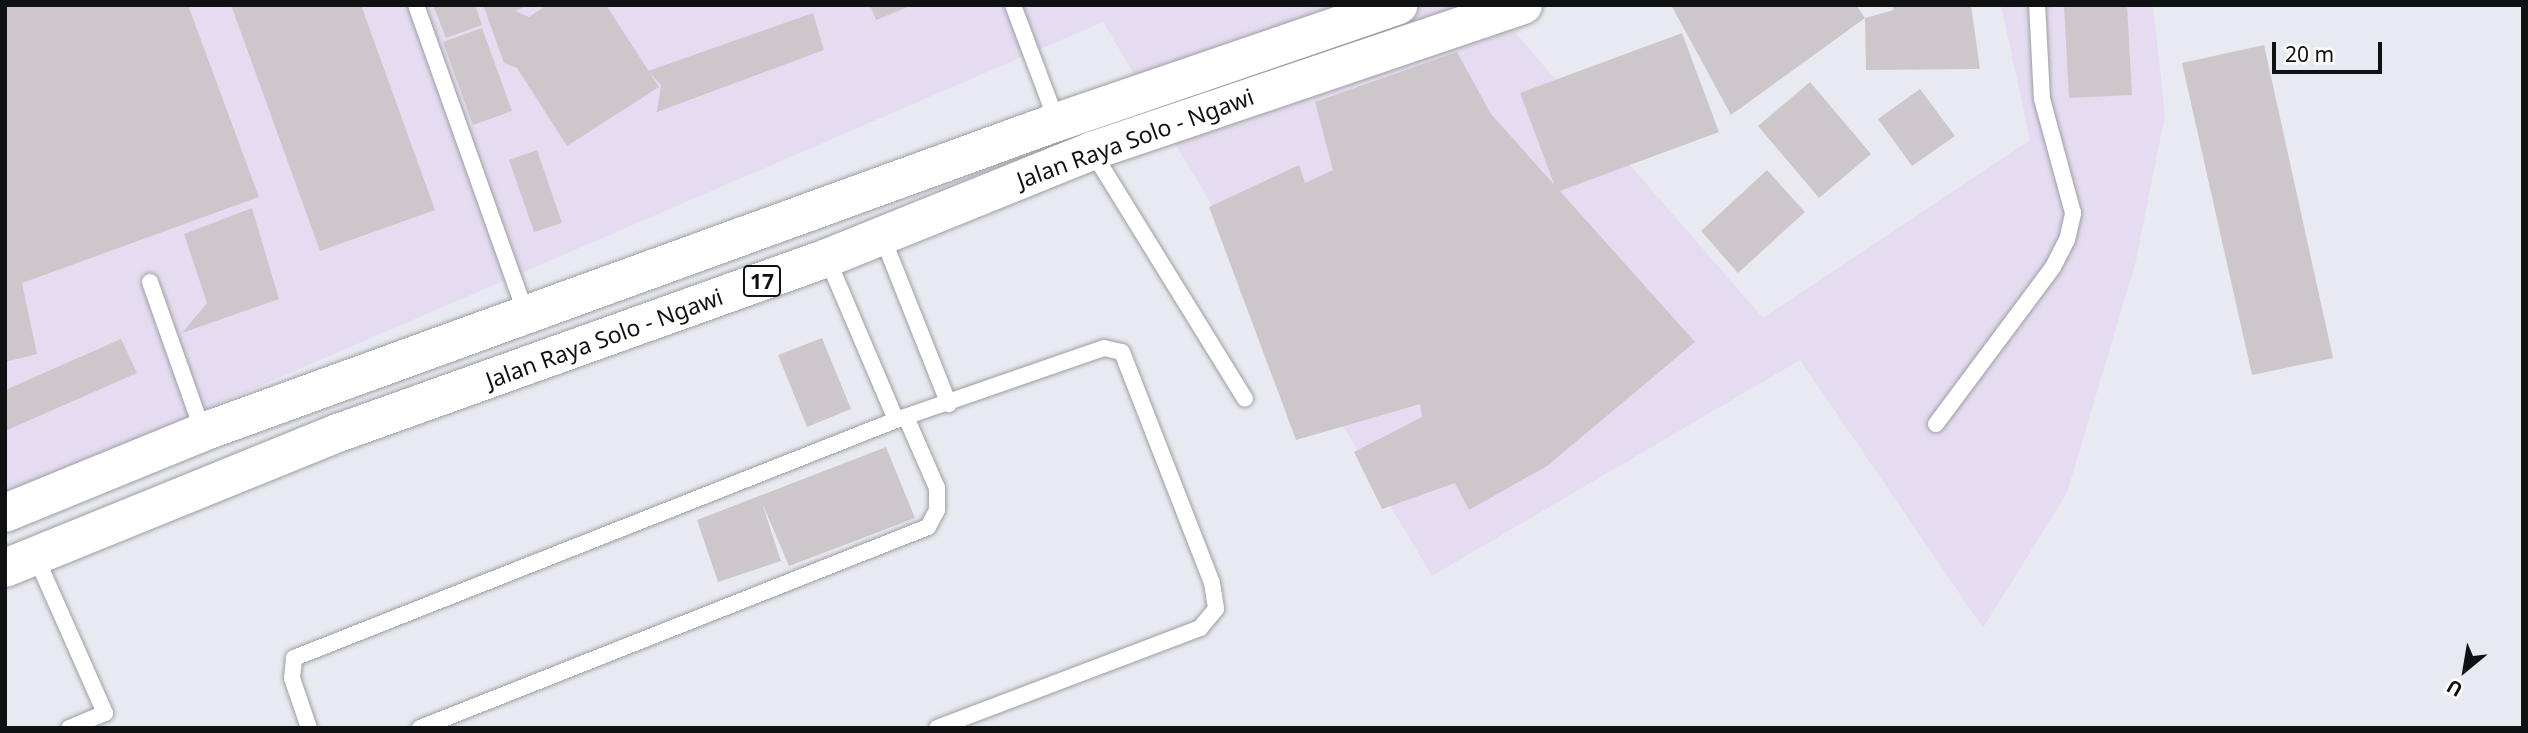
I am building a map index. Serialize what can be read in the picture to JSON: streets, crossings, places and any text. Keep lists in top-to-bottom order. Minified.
{"streets":{"highway":["Jalan Raya Solo - Ngawi","17"]},"scale_bar":"20 m","north":"bottom left"}
